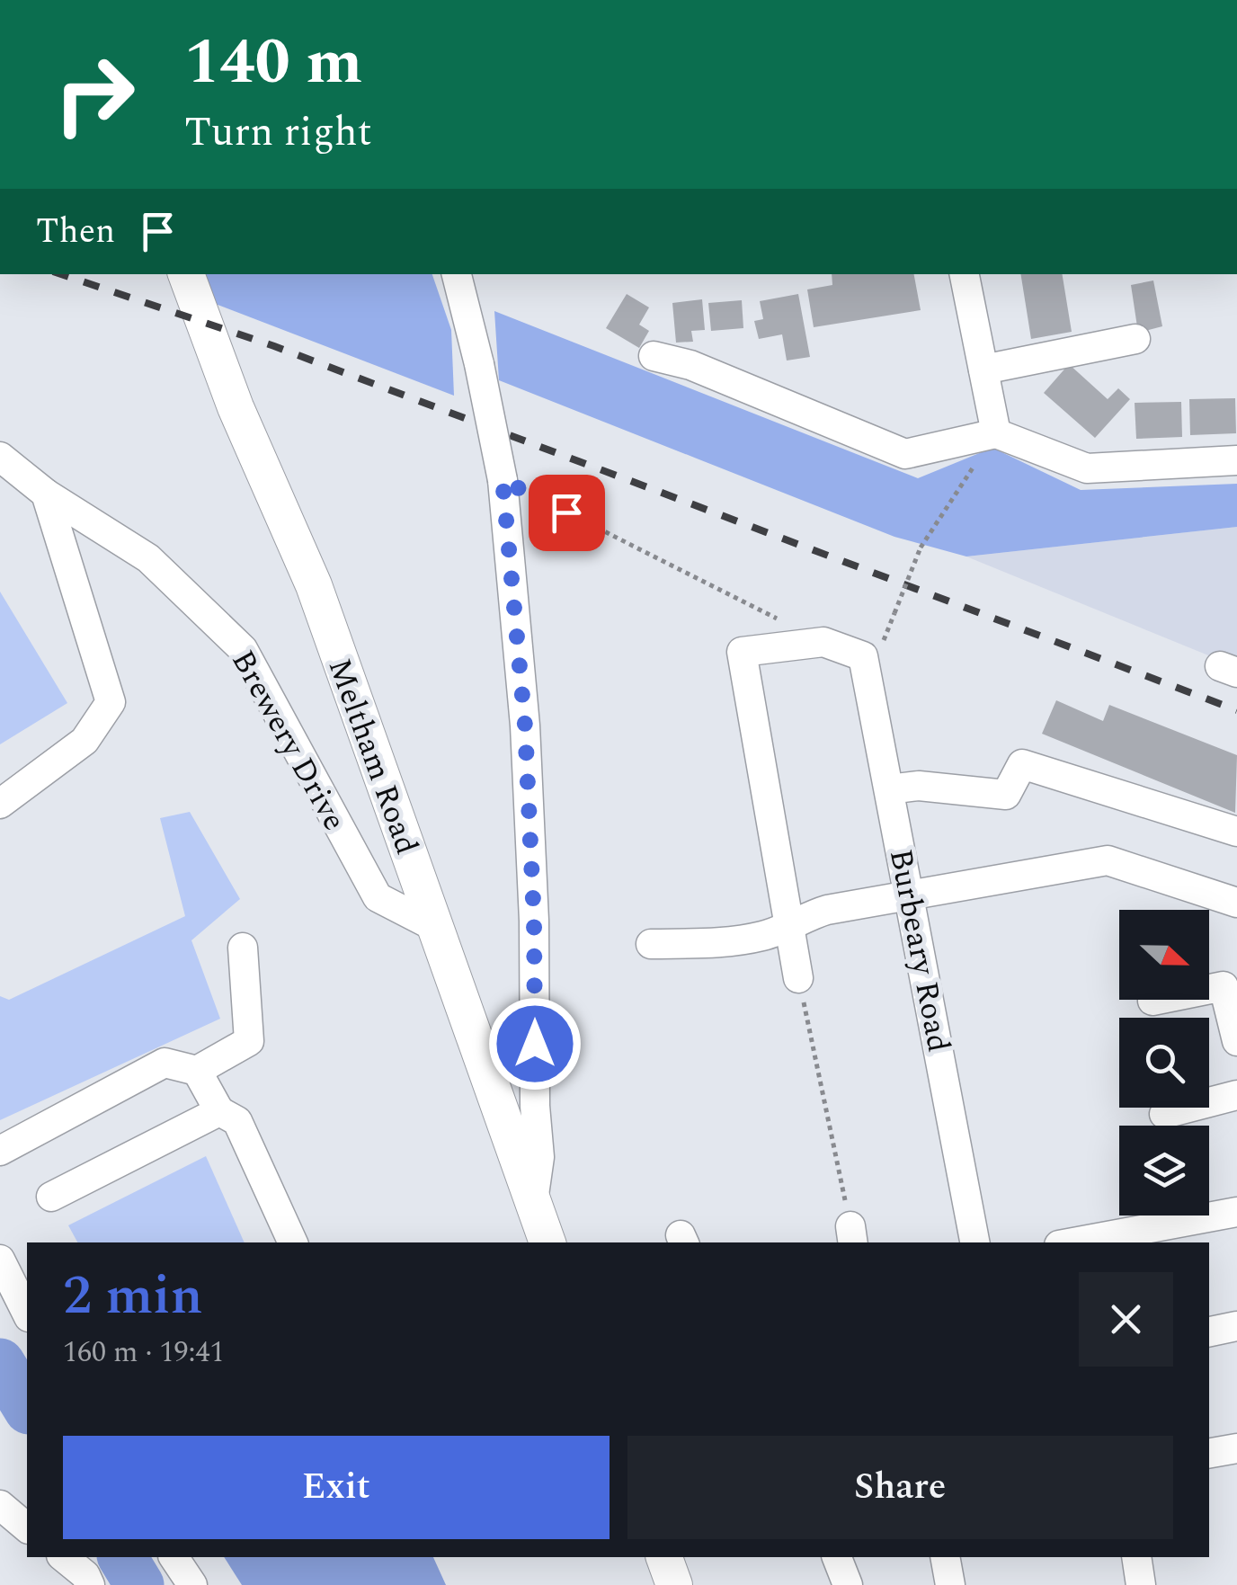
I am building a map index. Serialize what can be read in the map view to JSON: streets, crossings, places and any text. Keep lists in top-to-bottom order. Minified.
{"streets":{"main road":["Meltham Road"],"street":["Brewery Drive","Burbeary Road"]},"crossings":[["Brewery Drive","Meltham Road"]],"north":"right","page":{"turn":["140 m","Turn right"],"then":"Then","heading":["2 min","160 m · 19:41"],"buttons":["Exit","Share"]}}
